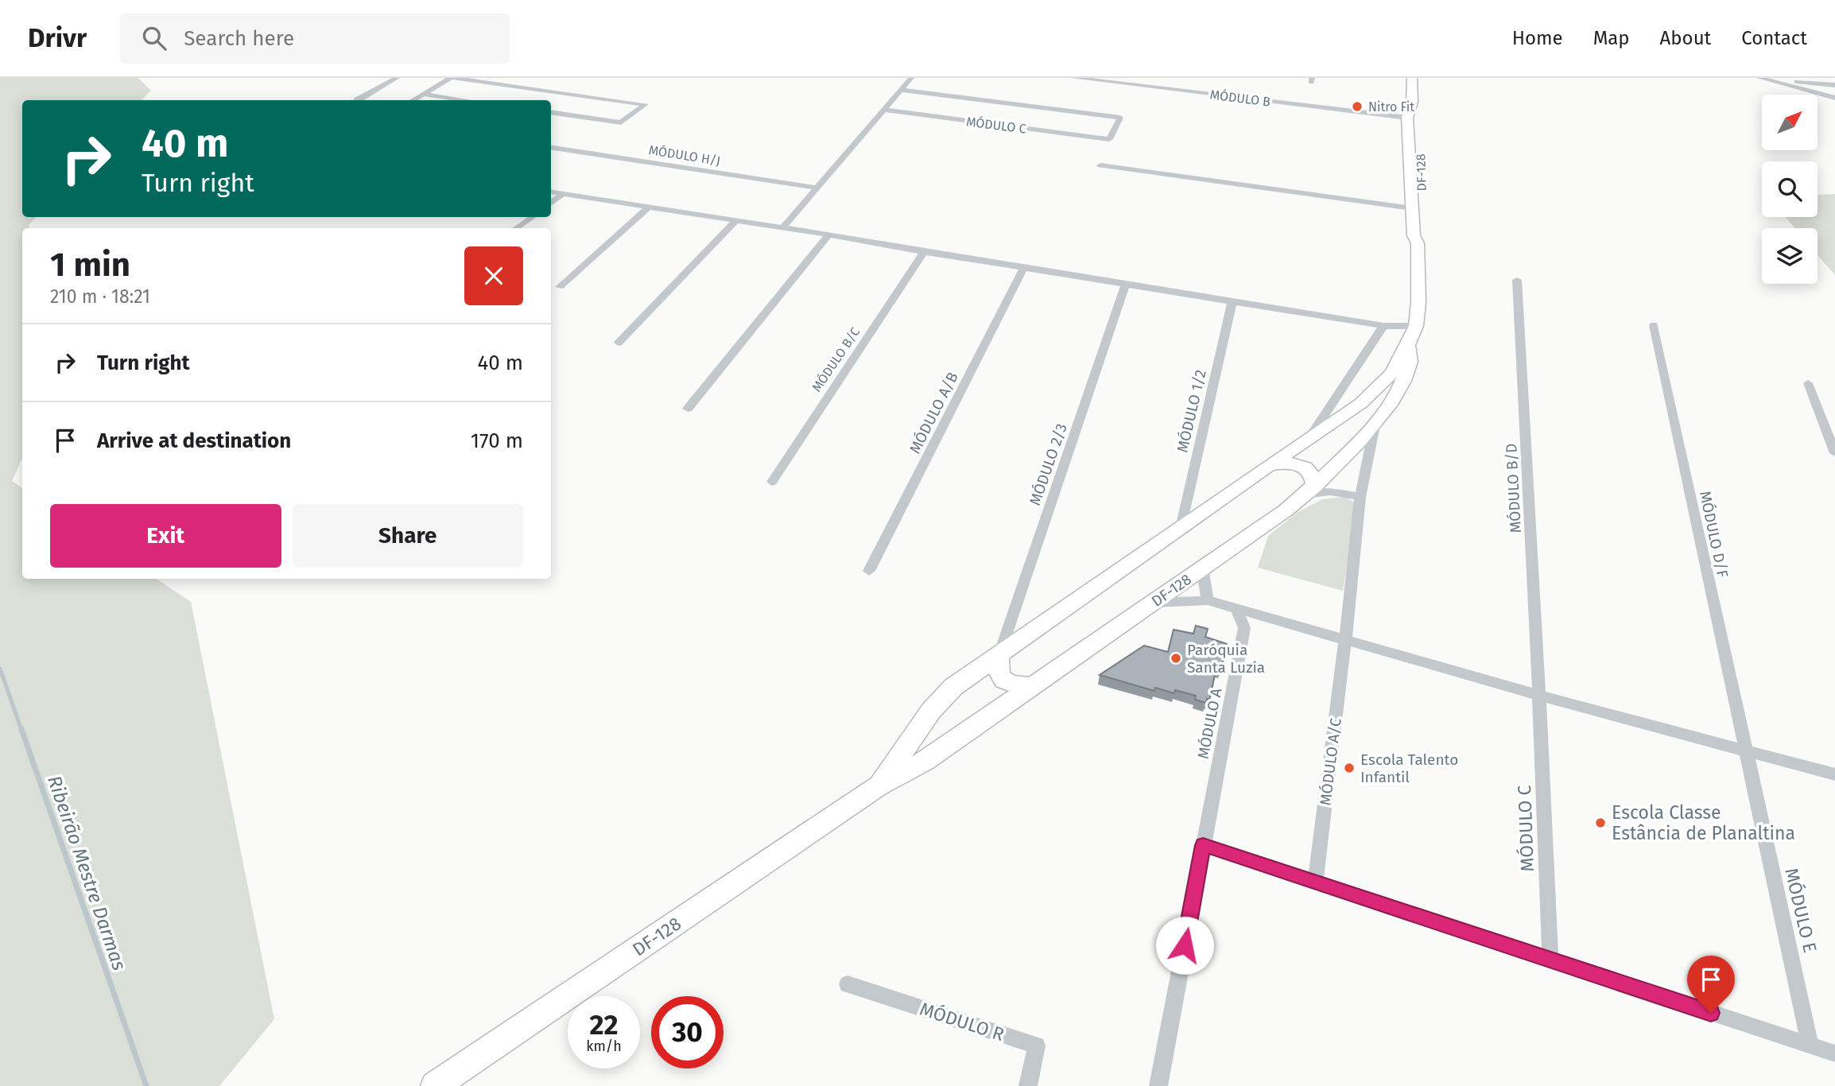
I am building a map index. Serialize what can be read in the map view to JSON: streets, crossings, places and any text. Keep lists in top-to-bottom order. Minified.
{"streets":{"main road":["DF-128"],"street":["MÓDULO B","MÓDULO C","MÓDULO H/J","MÓDULO B/C","MÓDULO 1/2","MÓDULO A/B","MÓDULO 2/3","MÓDULO B/D","MÓDULO D/F","MÓDULO A","MÓDULO A/C","MÓDULO E","MÓDULO R"]},"crossings":[["MÓDULO B","DF-128"],["MÓDULO C","MÓDULO B/D"],["DF-128","MÓDULO 1/2"],["DF-128","MÓDULO 2/3"],["MÓDULO D/F","MÓDULO E"]],"water":["Ribeirão Mestre Darmas"],"places":["Nitro Fit","Paróquia Santa Luzia","Escola Talento Infantil","Escola Classe Estância de Planaltina"],"north":"top right","page":{"header":"Drivr","search":"Search here","nav":["Home","Map","About","Contact"],"turn":["40 m","Turn right"],"heading":["1 min","210 m · 18:21"],"list":[{"name":"Turn right","value":"40 m"},{"name":"Arrive at destination","value":"170 m"}],"buttons":["Exit","Share"],"speed":"22 km/h","limit":"30"}}
